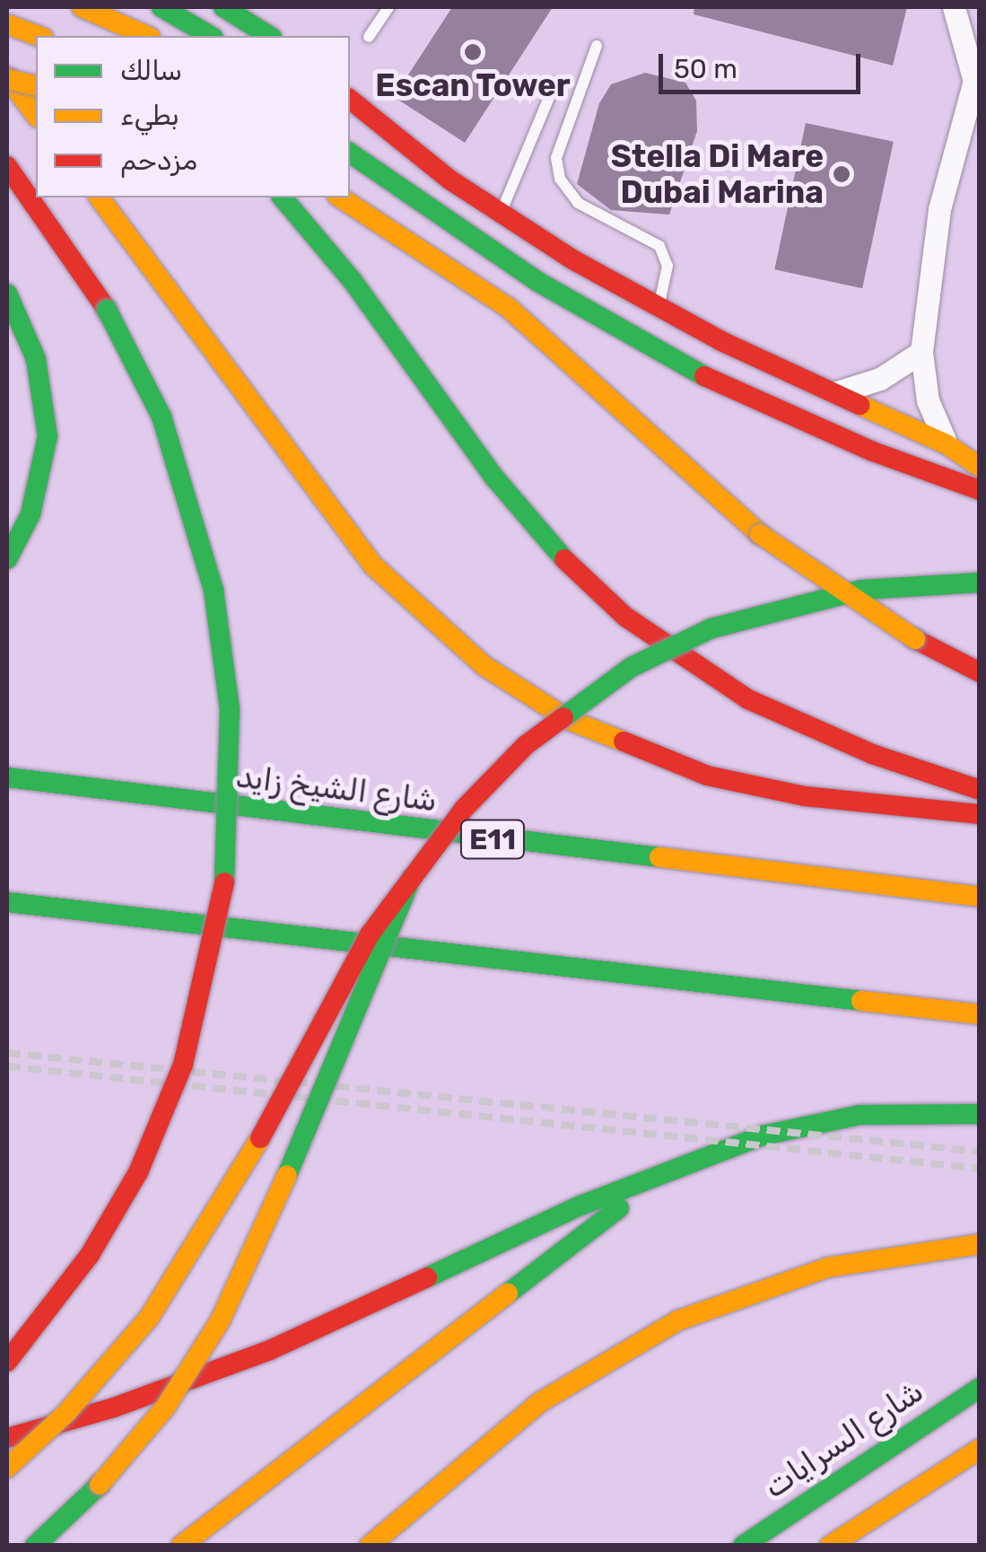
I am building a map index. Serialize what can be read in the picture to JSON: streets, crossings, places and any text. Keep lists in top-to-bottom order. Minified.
{"streets":{"main road":["شارع الشيخ زايد","E11","شارع السرايات"]},"places":["Escan Tower","Stella Di Mare Dubai Marina"],"legend":["سالك","بطيء","مزدحم"],"scale_bar":"50 m"}
